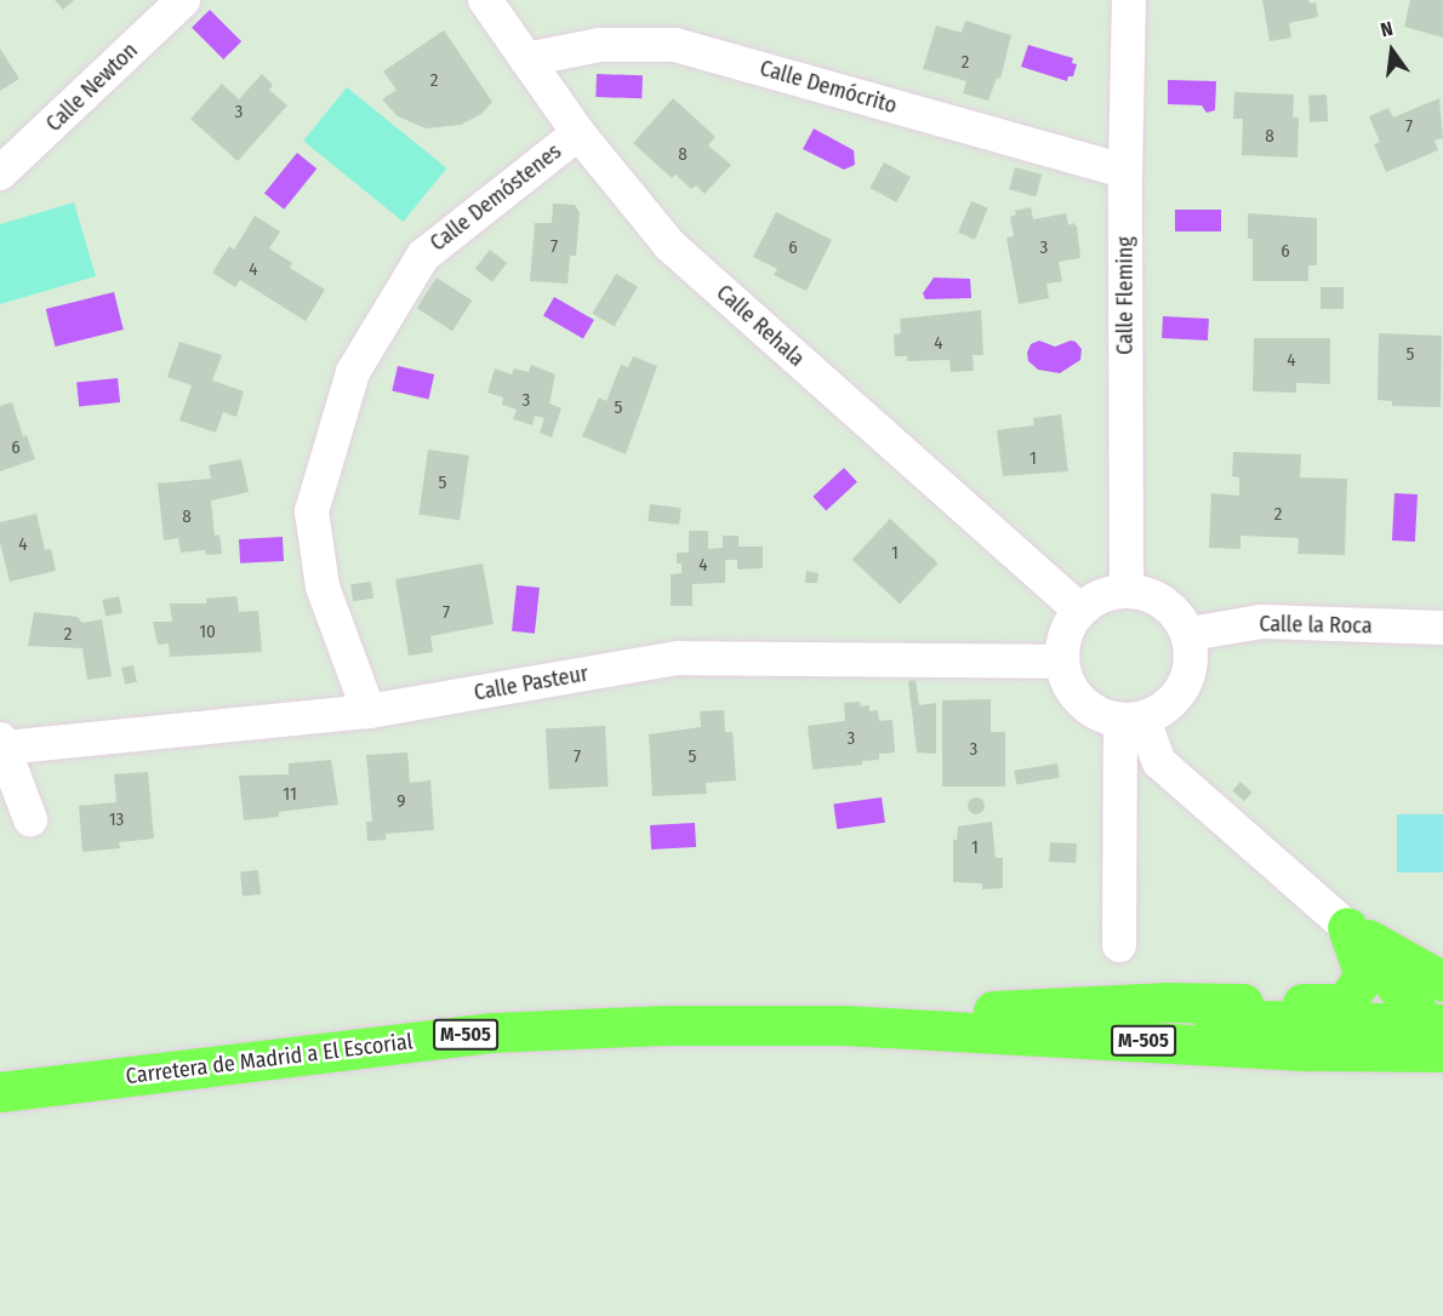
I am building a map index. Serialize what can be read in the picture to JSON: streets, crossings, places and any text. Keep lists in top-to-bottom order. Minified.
{"streets":{"highway":["M-505","Carretera de Madrid a El Escorial"],"street":["Calle Newton","Calle Demócrito","Calle Demóstenes","Calle Fleming","Calle Rehala","Calle la Roca","Calle Pasteur"]},"crossings":[["Calle Demócrito","Calle Fleming"],["Calle Demócrito","Calle Rehala"],["Calle Demóstenes","Calle Rehala"],["Calle Demóstenes","Calle Pasteur"],["Calle Fleming","Calle Rehala"],["Calle Fleming","Calle la Roca"],["Calle Fleming","Calle Pasteur"],["Calle Rehala","Calle la Roca"],["Calle Rehala","Calle Pasteur"],["Calle la Roca","Calle Pasteur"]],"house_numbers":["2","2","3","7","8","8","7","6","3","6","4","4","5","4","3","5","6","1","5","2","8","4","1","4","7","10","2","3","3","7","5","11","9","13","1"],"north":"top"}
